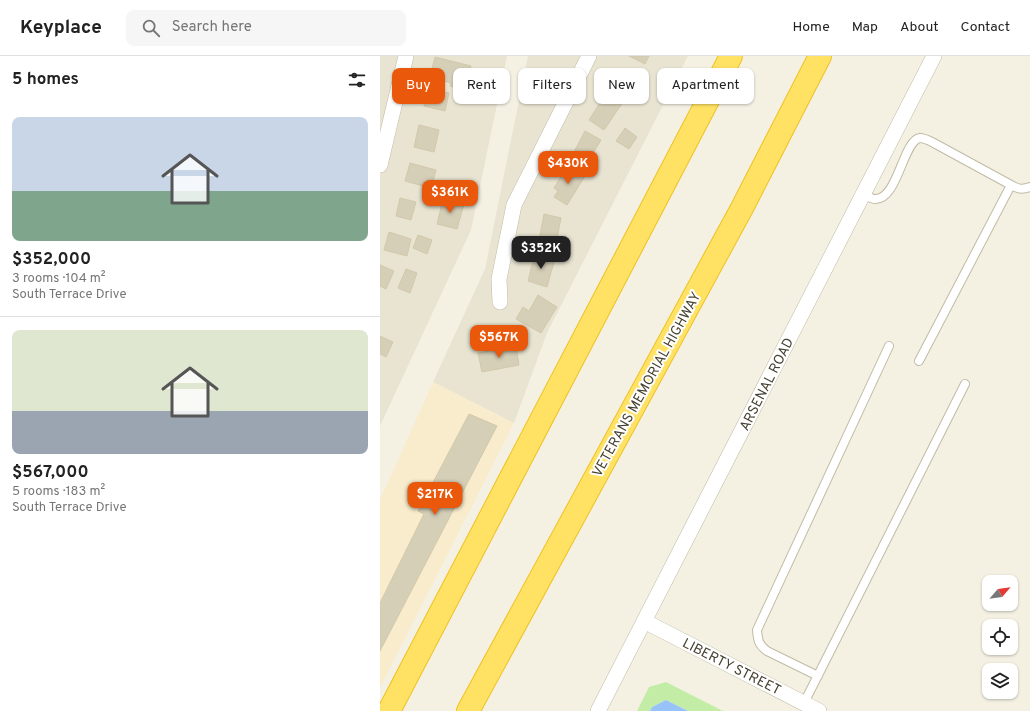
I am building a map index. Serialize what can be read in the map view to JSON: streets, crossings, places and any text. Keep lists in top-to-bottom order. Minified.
{"streets":{"highway":["VETERANS MEMORIAL HIGHWAY"],"street":["ARSENAL ROAD","LIBERTY STREET"]},"crossings":[["ARSENAL ROAD","LIBERTY STREET"]],"north":"top right","page":{"header":"Keyplace","search":"Search here","nav":["Home","Map","About","Contact"],"heading":"5 homes","chip":["Buy","Rent","Filters","New","Apartment"],"list":[{"name":"$352,000","note":"3 rooms · 104 m² · South Terrace Drive"},{"name":"$567,000","note":"5 rooms · 183 m² · South Terrace Drive"}],"price":["$430K","$361K","$352K","$567K","$217K"]}}
